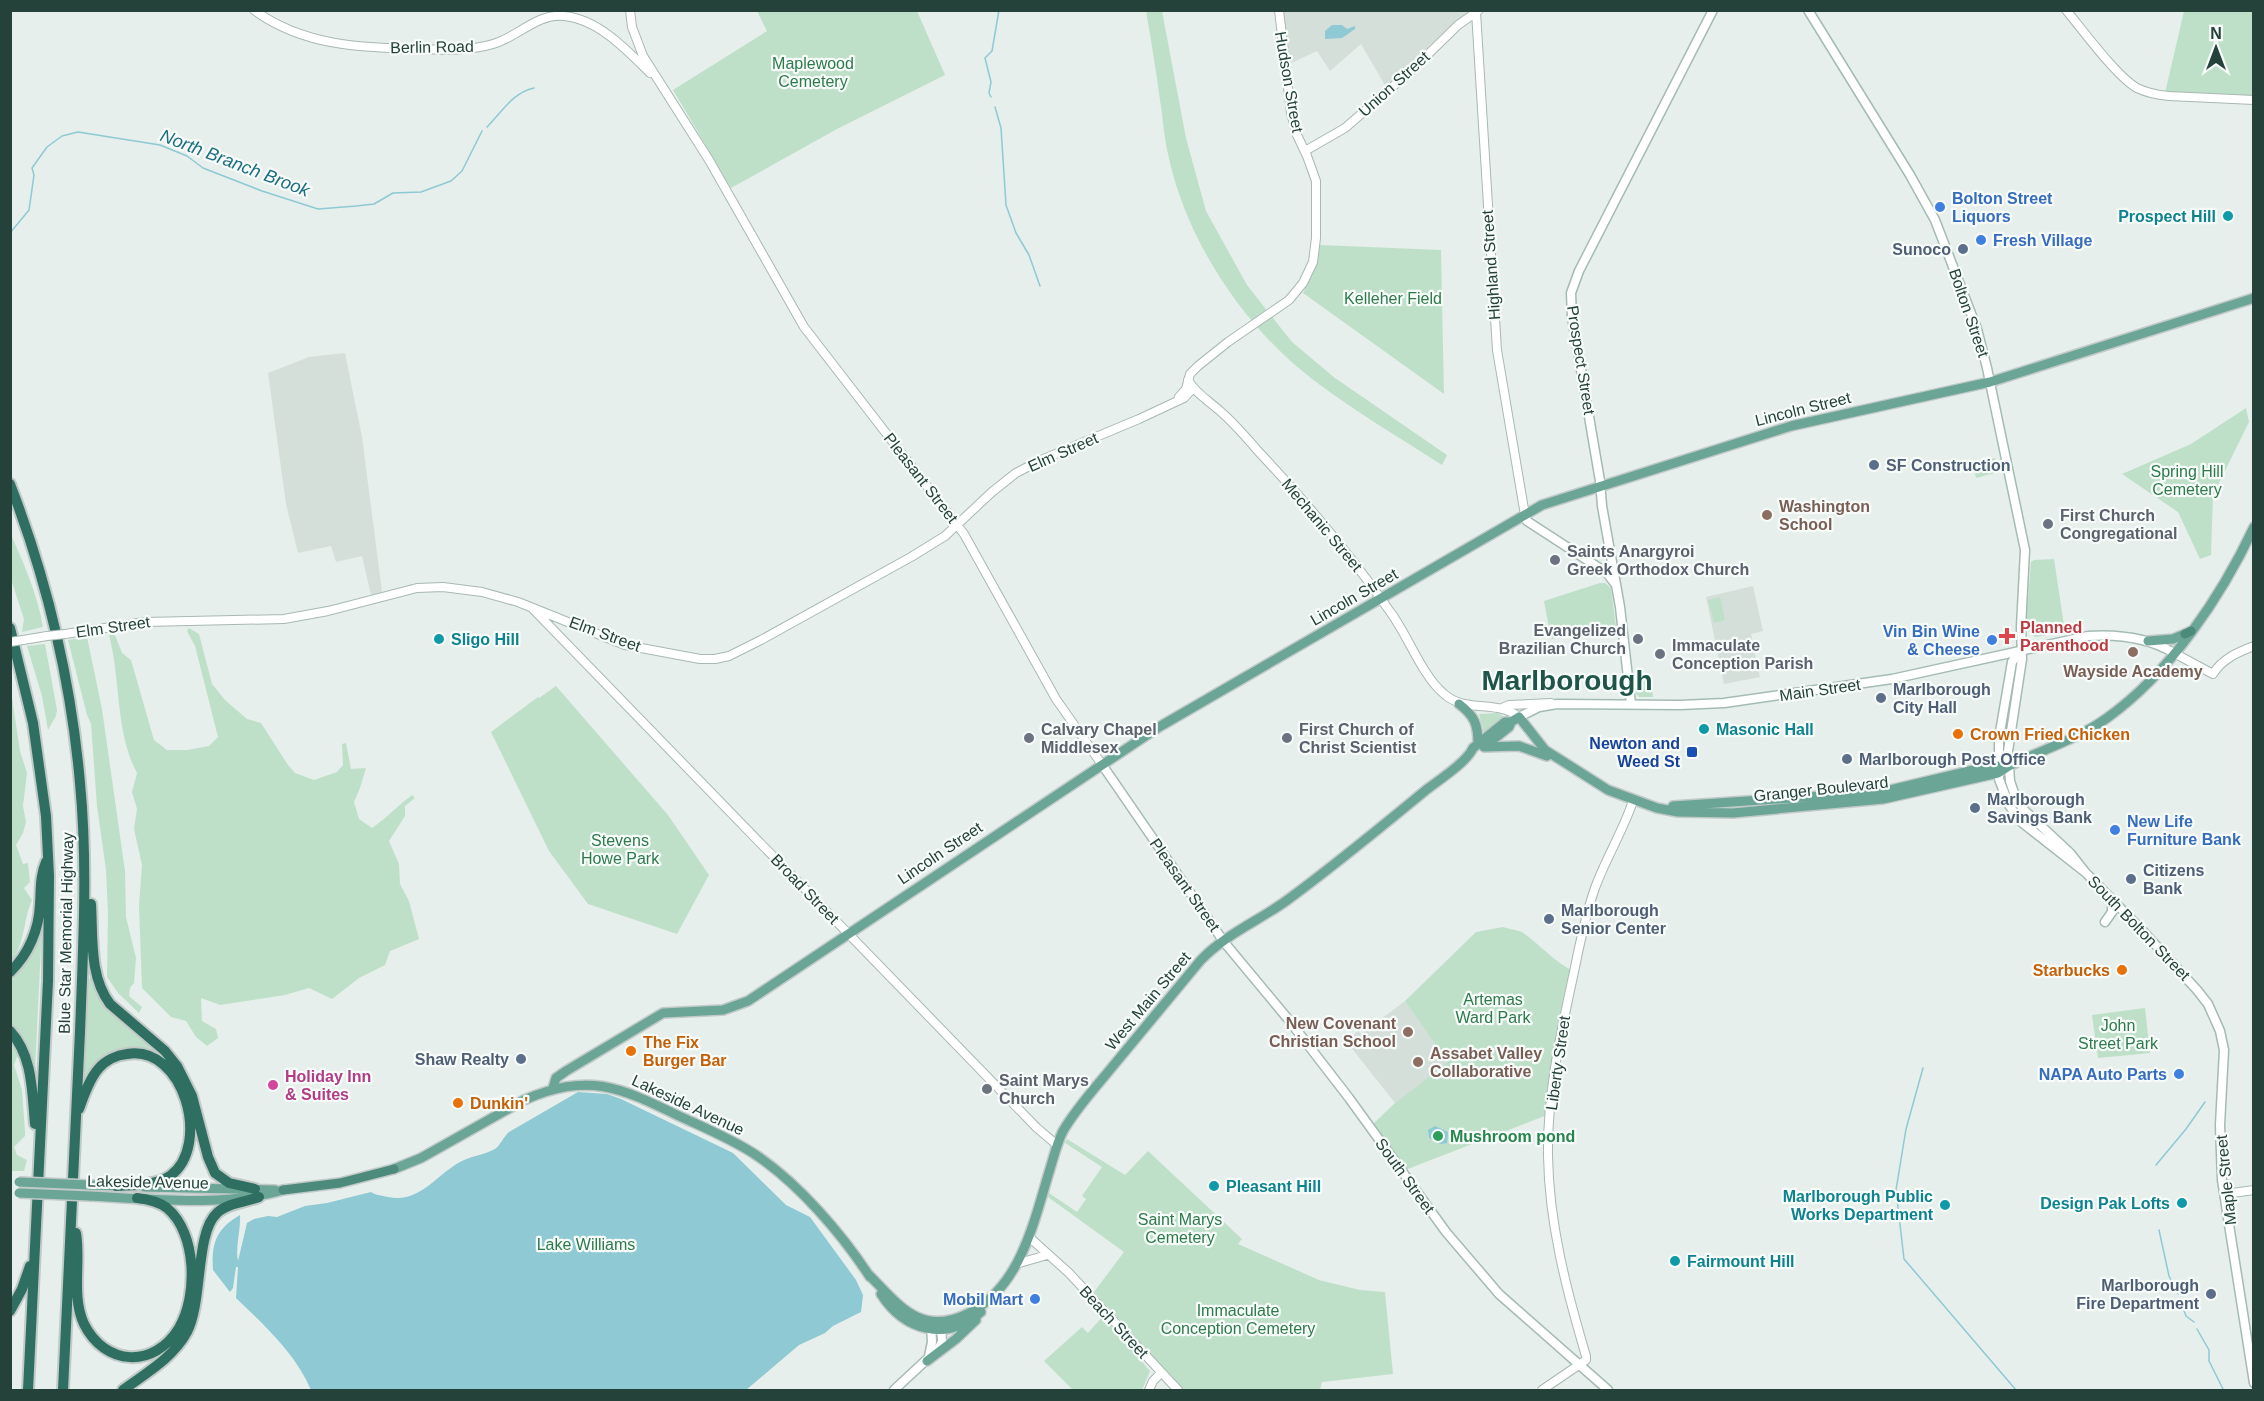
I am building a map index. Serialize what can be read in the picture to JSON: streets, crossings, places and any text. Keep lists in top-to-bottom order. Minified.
{"streets":{"highway":["Blue Star Memorial Highway","Lakeside Avenue"],"main road":["Bolton Street","Prospect Street","Lincoln Street","Pleasant Street","Main Street","Granger Boulevard","South Bolton Street","West Main Street","South Street","Maple Street"],"street":["Berlin Road","Hudson Street","Union Street","Highland Street","Elm Street","Mechanic Street","Broad Street","Liberty Street","Beach Street"]},"crossings":[["Berlin Road","Pleasant Street"],["Hudson Street","Union Street"],["Hudson Street","Elm Street"],["Hudson Street","Mechanic Street"],["Union Street","Highland Street"],["Highland Street","Lincoln Street"],["Bolton Street","Lincoln Street"],["Bolton Street","Main Street"],["Bolton Street","South Bolton Street"],["Prospect Street","Lincoln Street"],["Prospect Street","Main Street"],["Lincoln Street","Pleasant Street"],["Lincoln Street","Mechanic Street"],["Lincoln Street","Broad Street"],["Lincoln Street","Lakeside Avenue"],["Elm Street","Pleasant Street"],["Elm Street","Mechanic Street"],["Elm Street","Broad Street"],["Pleasant Street","West Main Street"],["Pleasant Street","South Street"],["Main Street","Granger Boulevard"],["Main Street","South Bolton Street"],["Main Street","West Main Street"],["Granger Boulevard","South Bolton Street"],["Granger Boulevard","West Main Street"],["Granger Boulevard","Liberty Street"],["Broad Street","West Main Street"],["South Bolton Street","Maple Street"],["West Main Street","Lakeside Avenue"],["West Main Street","South Street"],["West Main Street","Beach Street"],["Liberty Street","South Street"]],"districts":["Marlborough"],"water":["North Branch Brook"],"parks":["Maplewood Cemetery","Kelleher Field","Spring Hill Cemetery","Stevens Howe Park","Artemas Ward Park","John Street Park","Saint Marys Cemetery","Lake Williams","Immaculate Conception Cemetery"],"places":{"other":["Bolton Street Liquors","Prospect Hill","Fresh Village","Sunoco","SF Construction","Washington School","First Church Congregational","Saints Anargyroi Greek Orthodox Church","Sligo Hill","Evangelized Brazilian Church","Vin Bin Wine & Cheese","Wayside Academy","Immaculate Conception Parish","Marlborough City Hall","Masonic Hall","Crown Fried Chicken","Calvary Chapel Middlesex","First Church of Christ Scientist","Marlborough Post Office","Marlborough Savings Bank","New Life Furniture Bank","Citizens Bank","Marlborough Senior Center","Starbucks","New Covenant Christian School","The Fix Burger Bar","Shaw Realty","Assabet Valley Collaborative","NAPA Auto Parts","Holiday Inn & Suites","Saint Marys Church","Dunkin'","Mushroom pond","Pleasant Hill","Design Pak Lofts","Marlborough Public Works Department","Fairmount Hill","Marlborough Fire Department","Mobil Mart"],"health":["Planned Parenthood"],"transit":["Newton and Weed St"]},"north":"top"}
